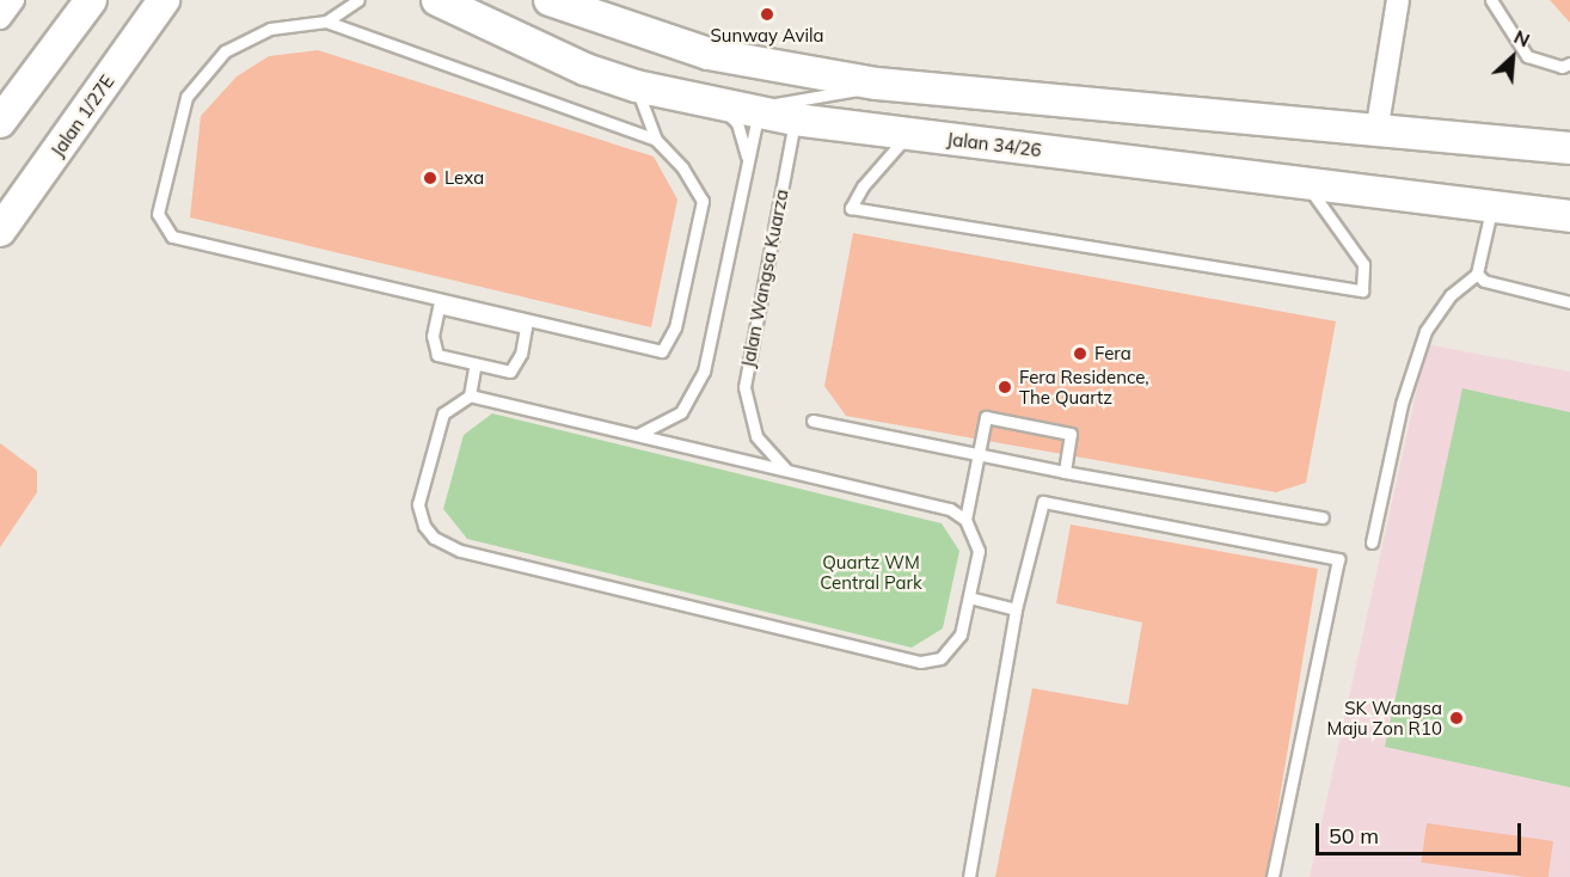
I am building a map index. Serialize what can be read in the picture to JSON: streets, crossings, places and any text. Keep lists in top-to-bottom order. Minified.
{"streets":{"main road":["Jalan 1/27E","Jalan 34/26"],"lane":["Jalan Wangsa Kuarza"]},"crossings":[["Jalan 34/26","Jalan Wangsa Kuarza"]],"parks":["Quartz WM Central Park"],"places":["Sunway Avila","Lexa","Fera","Fera Residence, The Quartz","SK Wangsa Maju Zon R10"],"scale_bar":"50 m","north":"top right"}
